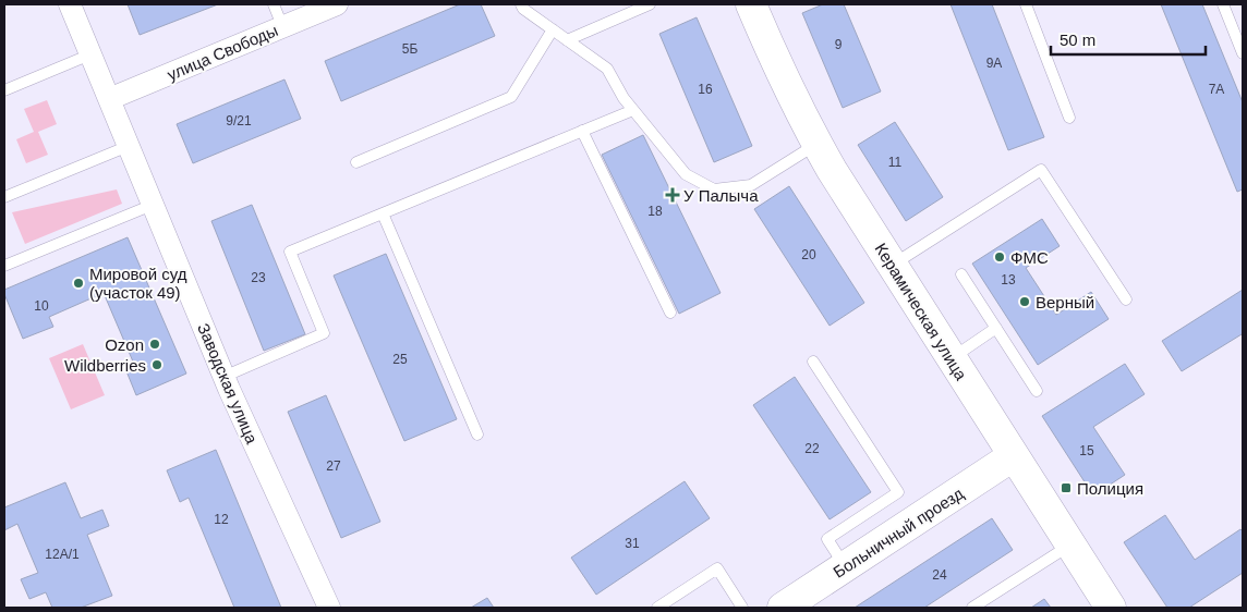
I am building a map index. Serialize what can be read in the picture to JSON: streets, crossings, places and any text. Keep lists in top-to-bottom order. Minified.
{"streets":{"main road":["Керамическая улица","Больничный проезд"],"street":["улица Свободы","Заводская улица"]},"crossings":[["улица Свободы","Заводская улица"],["Керамическая улица","Больничный проезд"]],"places":{"health":["У Палыча"],"other":["ФМС","Мировой суд (участок 49)","Верный","Ozon","Wildberries"],"transit":["Полиция"]},"house_numbers":["9","5Б","9А","16","7А","9/21","11","18","20","23","13","10","25","22","15","27","12","31","12А/1","24"],"scale_bar":"50 m"}
